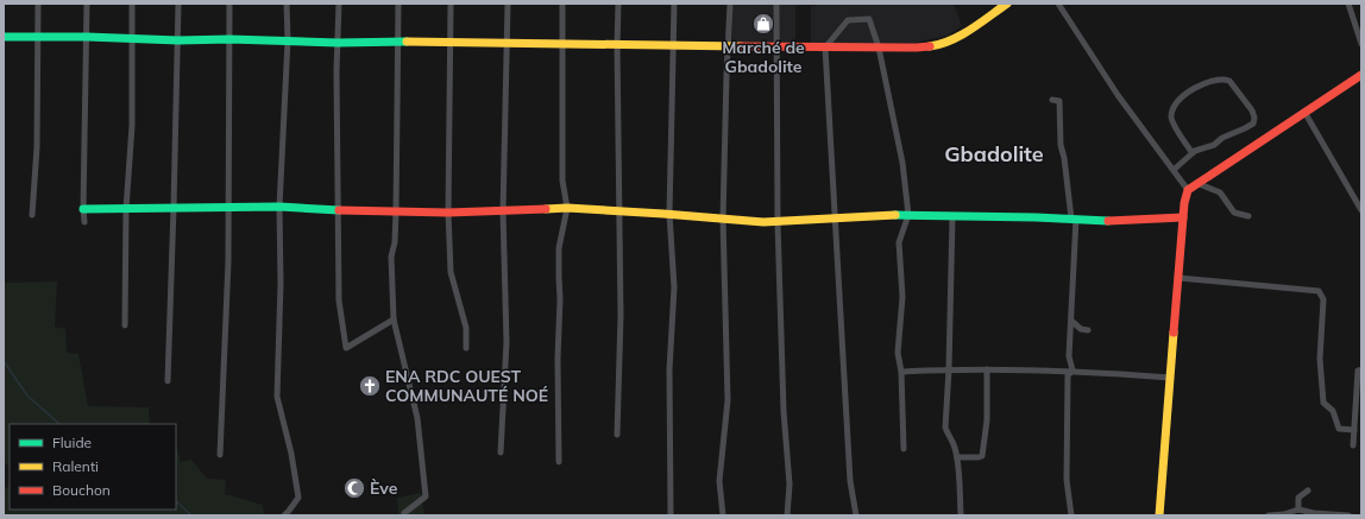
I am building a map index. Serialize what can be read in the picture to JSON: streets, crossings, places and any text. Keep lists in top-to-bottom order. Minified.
{"districts":["Gbadolite"],"places":{"shop":["Marché de Gbadolite"],"church":["ENA RDC OUEST COMMUNAUTÉ NOÉ"],"mosque":["Ève"]},"legend":["Fluide","Ralenti","Bouchon"]}
